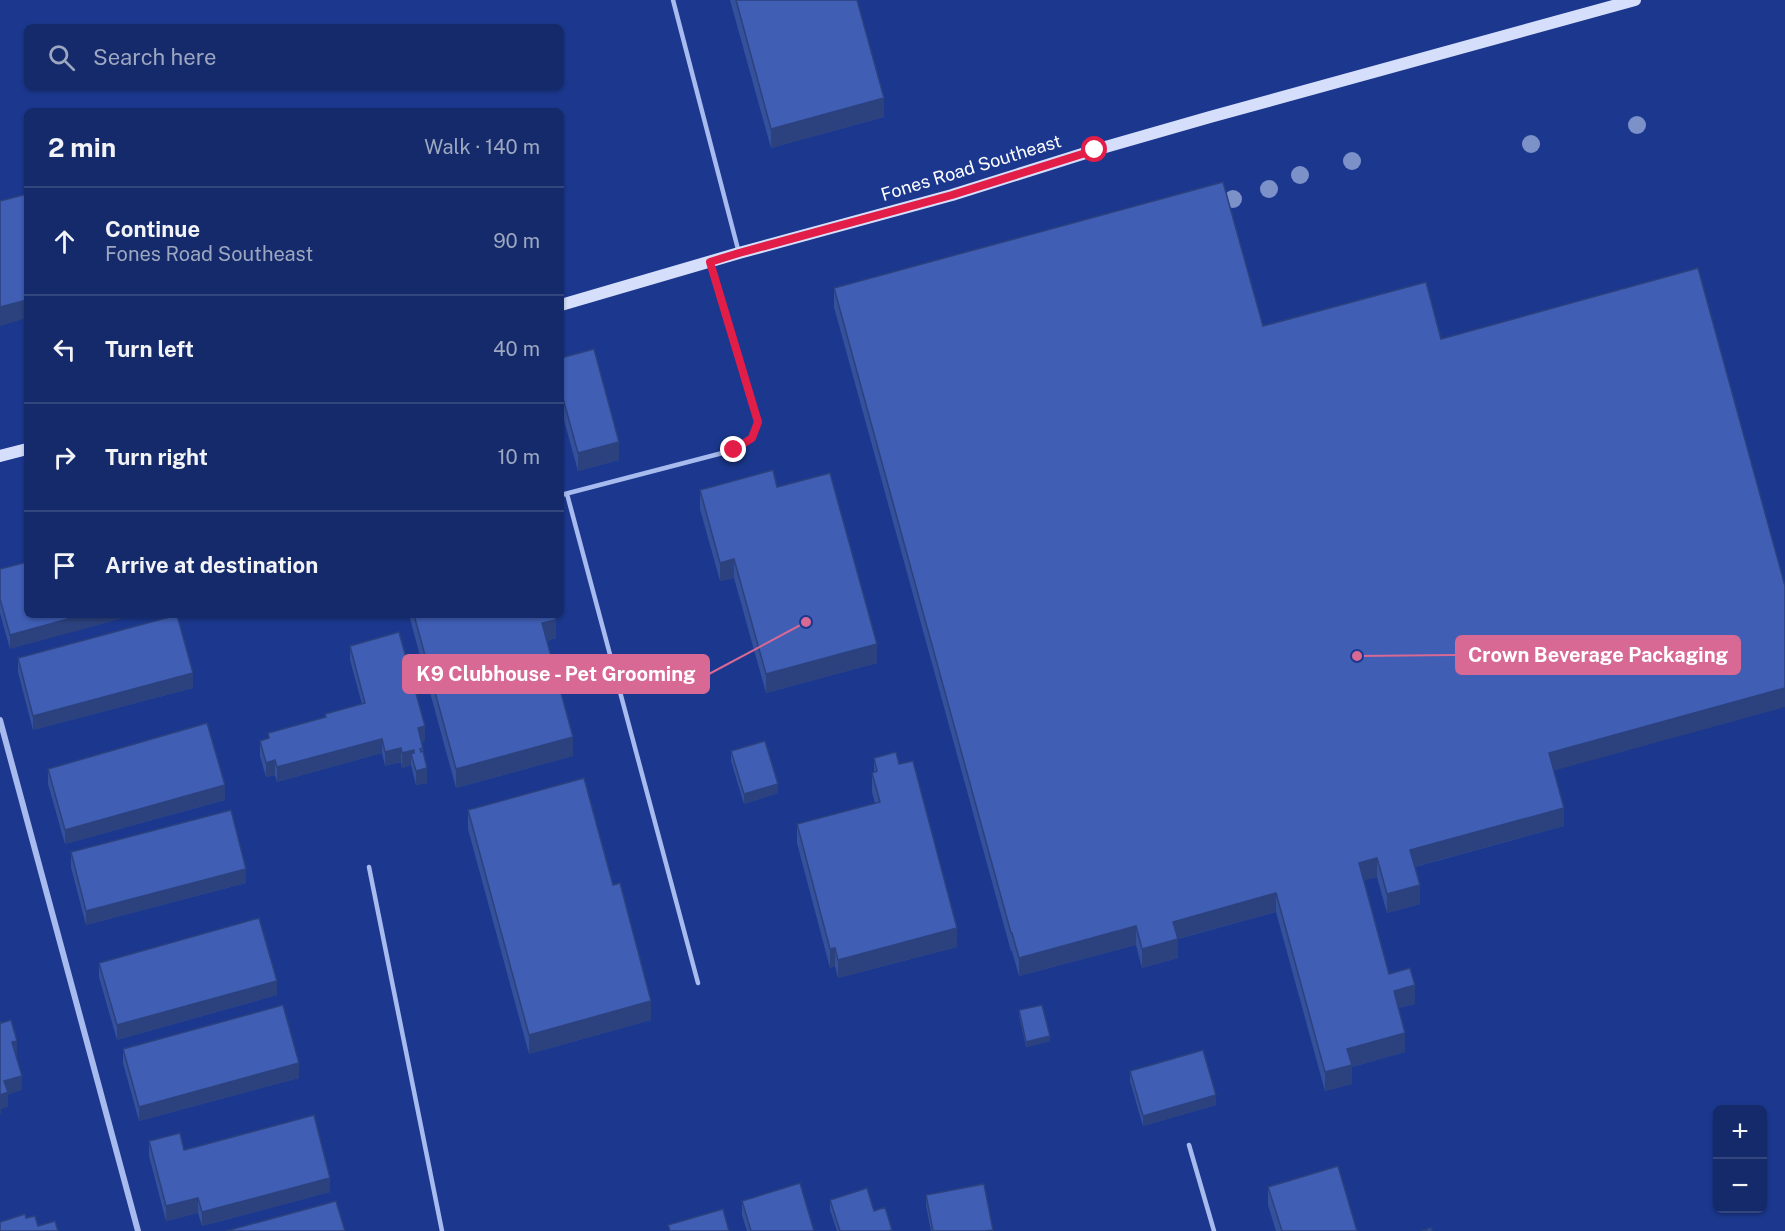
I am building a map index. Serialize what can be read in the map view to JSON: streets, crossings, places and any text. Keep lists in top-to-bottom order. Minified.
{"streets":{"street":["Fones Road Southeast"]},"places":["K9 Clubhouse - Pet Grooming","Crown Beverage Packaging"],"page":{"search":"Search here","heading":["2 min","Walk · 140 m"],"list":[["Continue","Fones Road Southeast","90 m"],["Turn left","40 m"],["Turn right","10 m"],"Arrive at destination"],"map_buttons":["+","−"]}}
